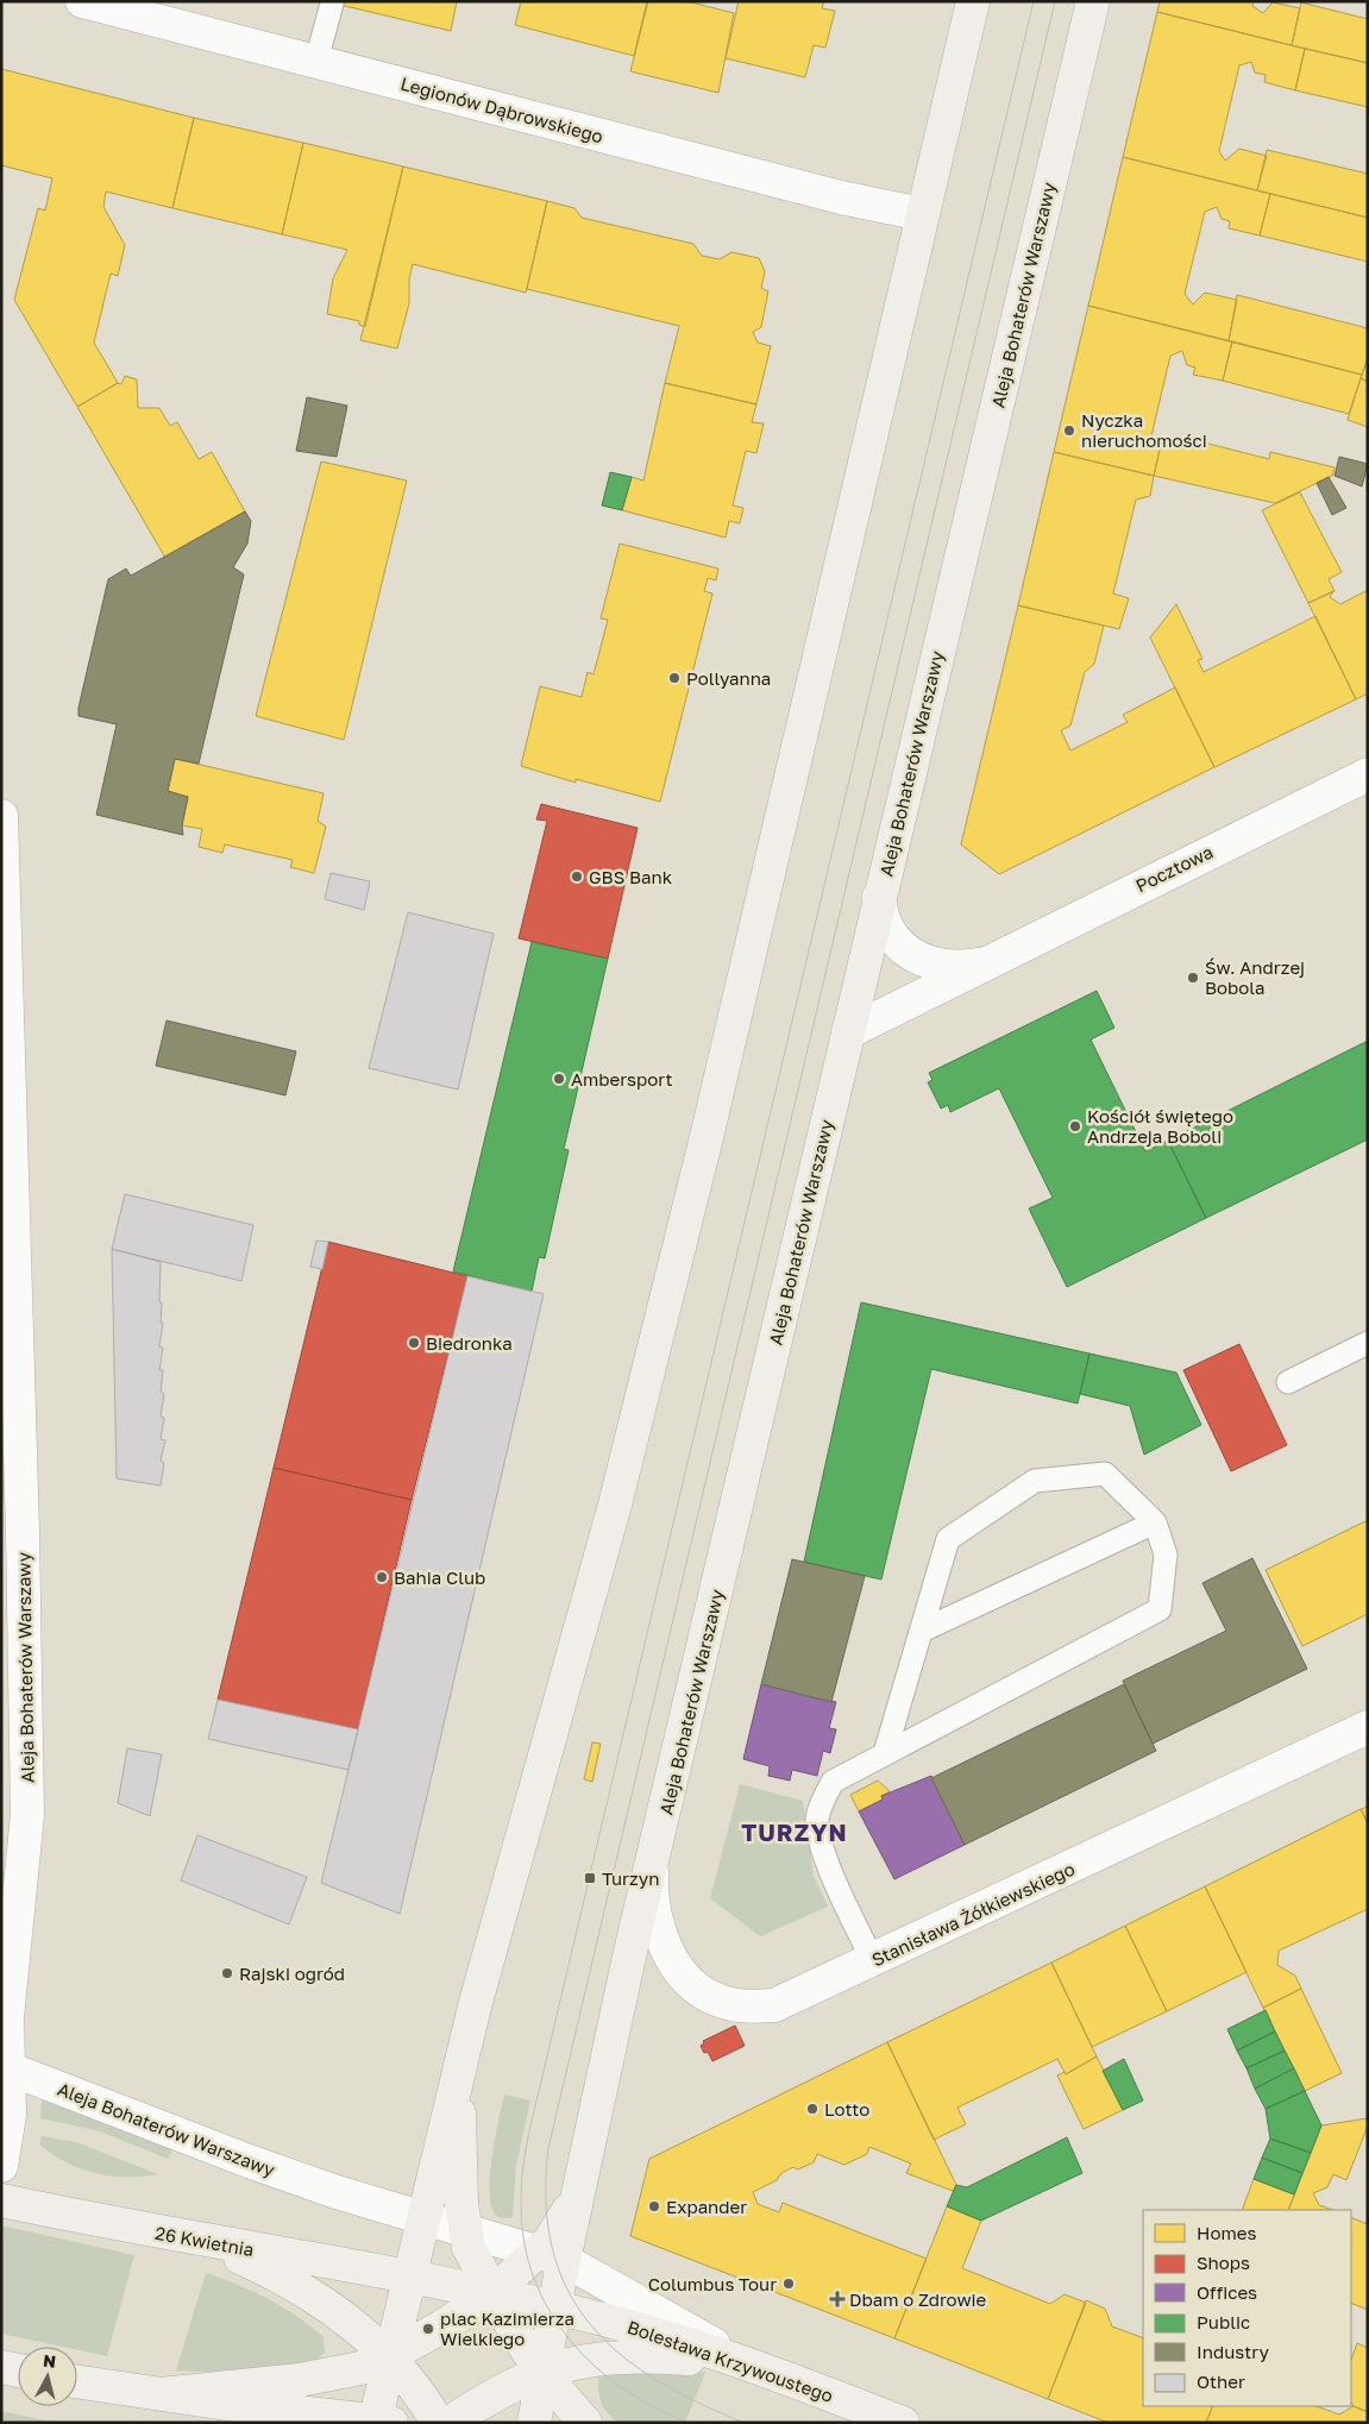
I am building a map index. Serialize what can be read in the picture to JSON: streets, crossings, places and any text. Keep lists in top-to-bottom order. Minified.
{"streets":{"street":["Legionów Dąbrowskiego","Aleja Bohaterów Warszawy","Pocztowa","Stanisława Żółkiewskiego","26 Kwietnia","Bolesława Krzywoustego"]},"crossings":[["Aleja Bohaterów Warszawy","Pocztowa"],["Aleja Bohaterów Warszawy","Stanisława Żółkiewskiego"]],"districts":["TURZYN"],"places":{"other":["Nyczka nieruchomości","Pollyanna","GBS Bank","Św. Andrzej Bobola","Ambersport","Kościół świętego Andrzeja Boboli","Biedronka","Bahia Club","Rajski ogród","Lotto","Expander","Columbus Tour","plac Kazimierza Wielkiego"],"transit":["Turzyn"],"health":["Dbam o Zdrowie"]},"legend":["Homes","Shops","Offices","Public","Industry","Other"],"north":"top"}
